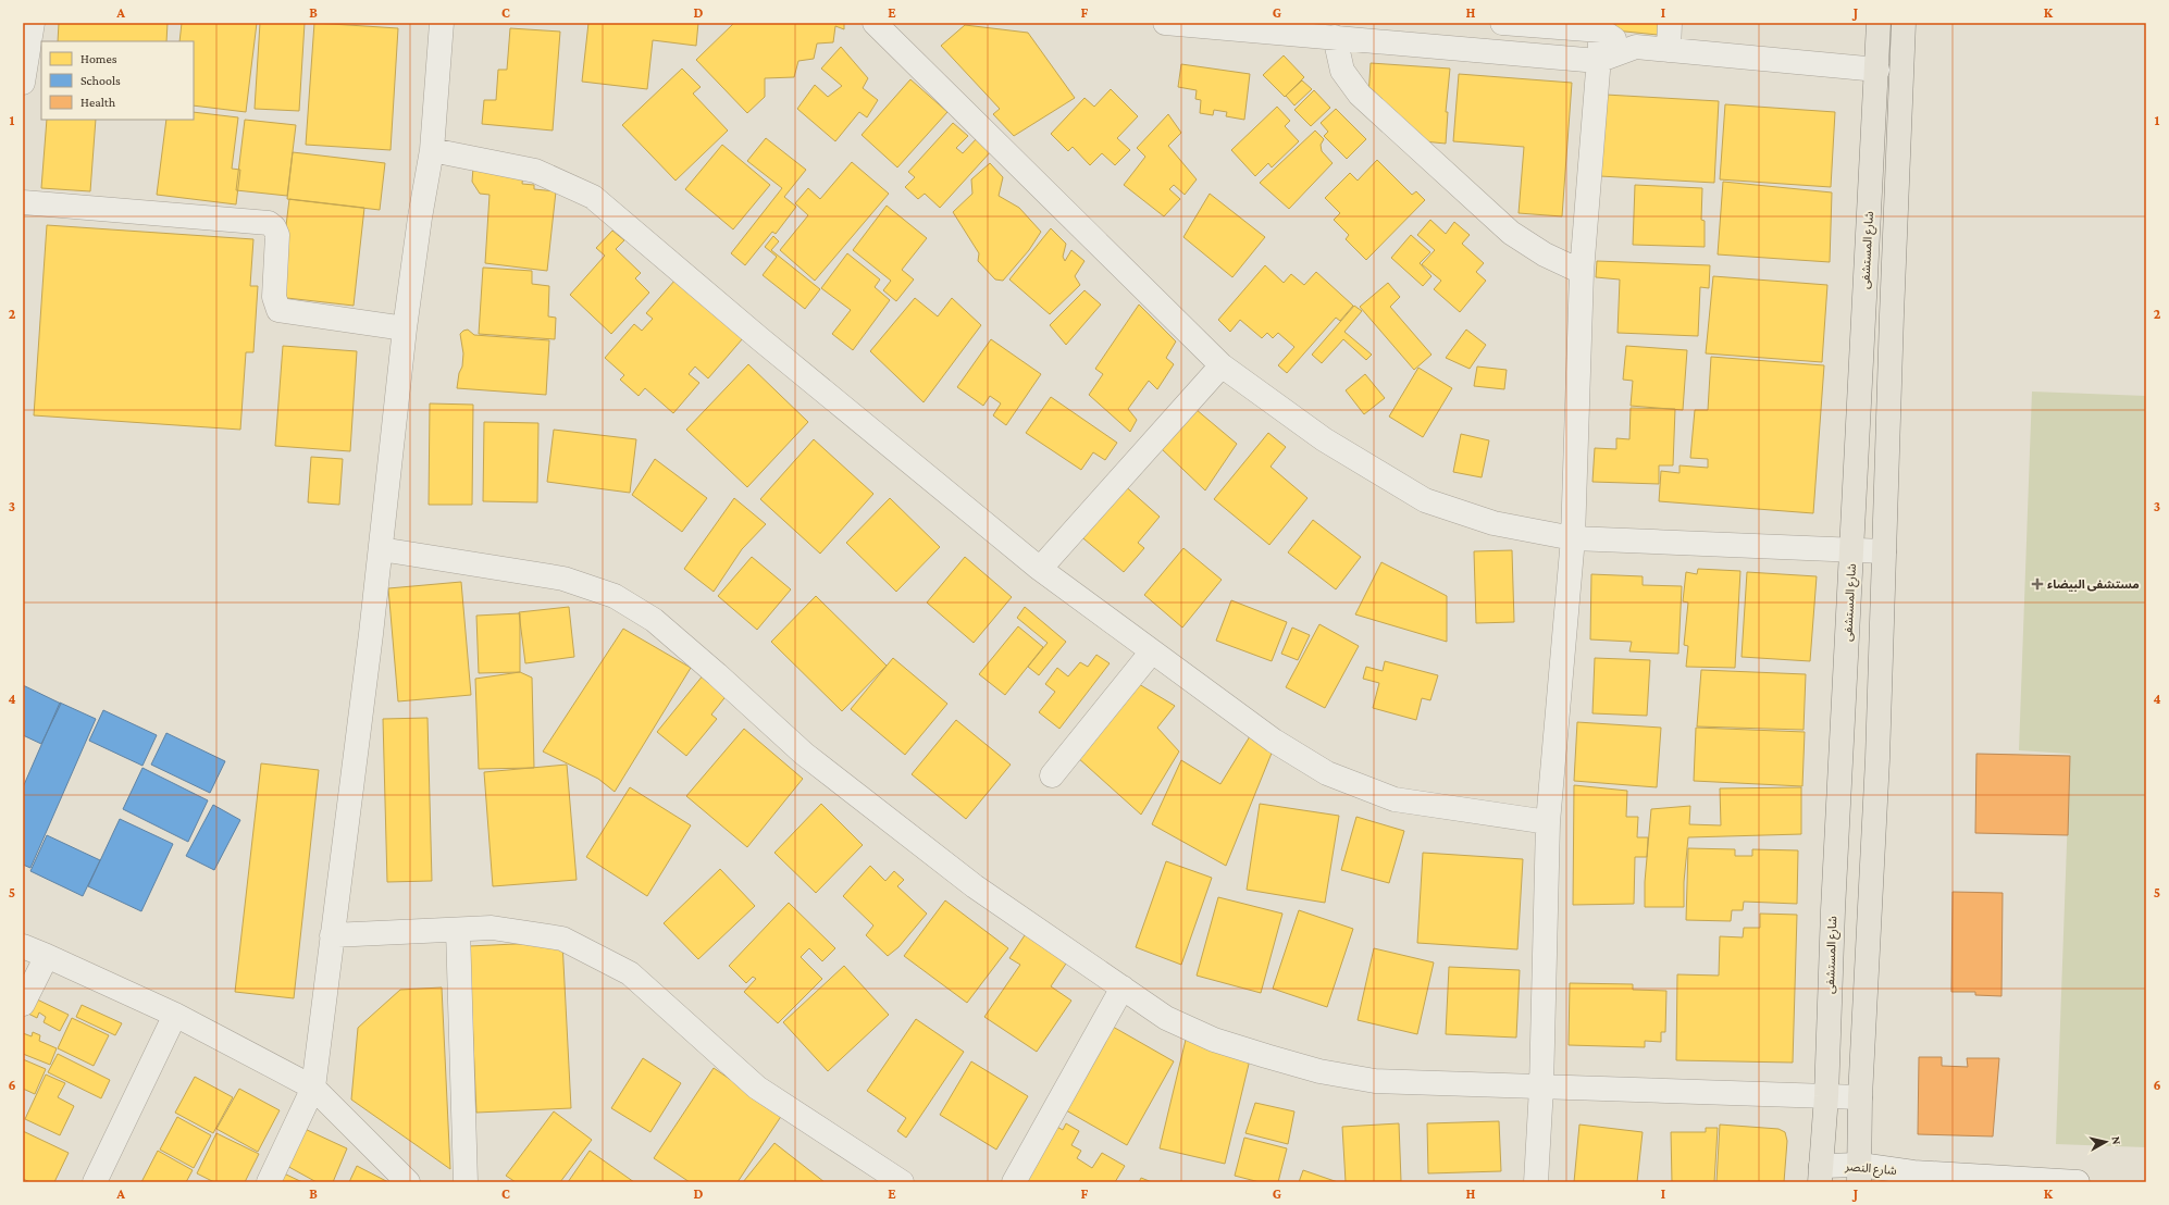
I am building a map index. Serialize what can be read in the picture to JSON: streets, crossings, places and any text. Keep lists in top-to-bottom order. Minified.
{"streets":{"main road":["شارع المستشفى"],"street":["شارع النصر"]},"crossings":[["شارع المستشفى","شارع النصر"]],"places":{"health":["مستشفى البيضاء"]},"legend":["Homes","Schools","Health"],"north":"right","grid":{"columns":["A","B","C","D","E","F","G","H","I","J","K"],"rows":["1","2","3","4","5","6"]}}
